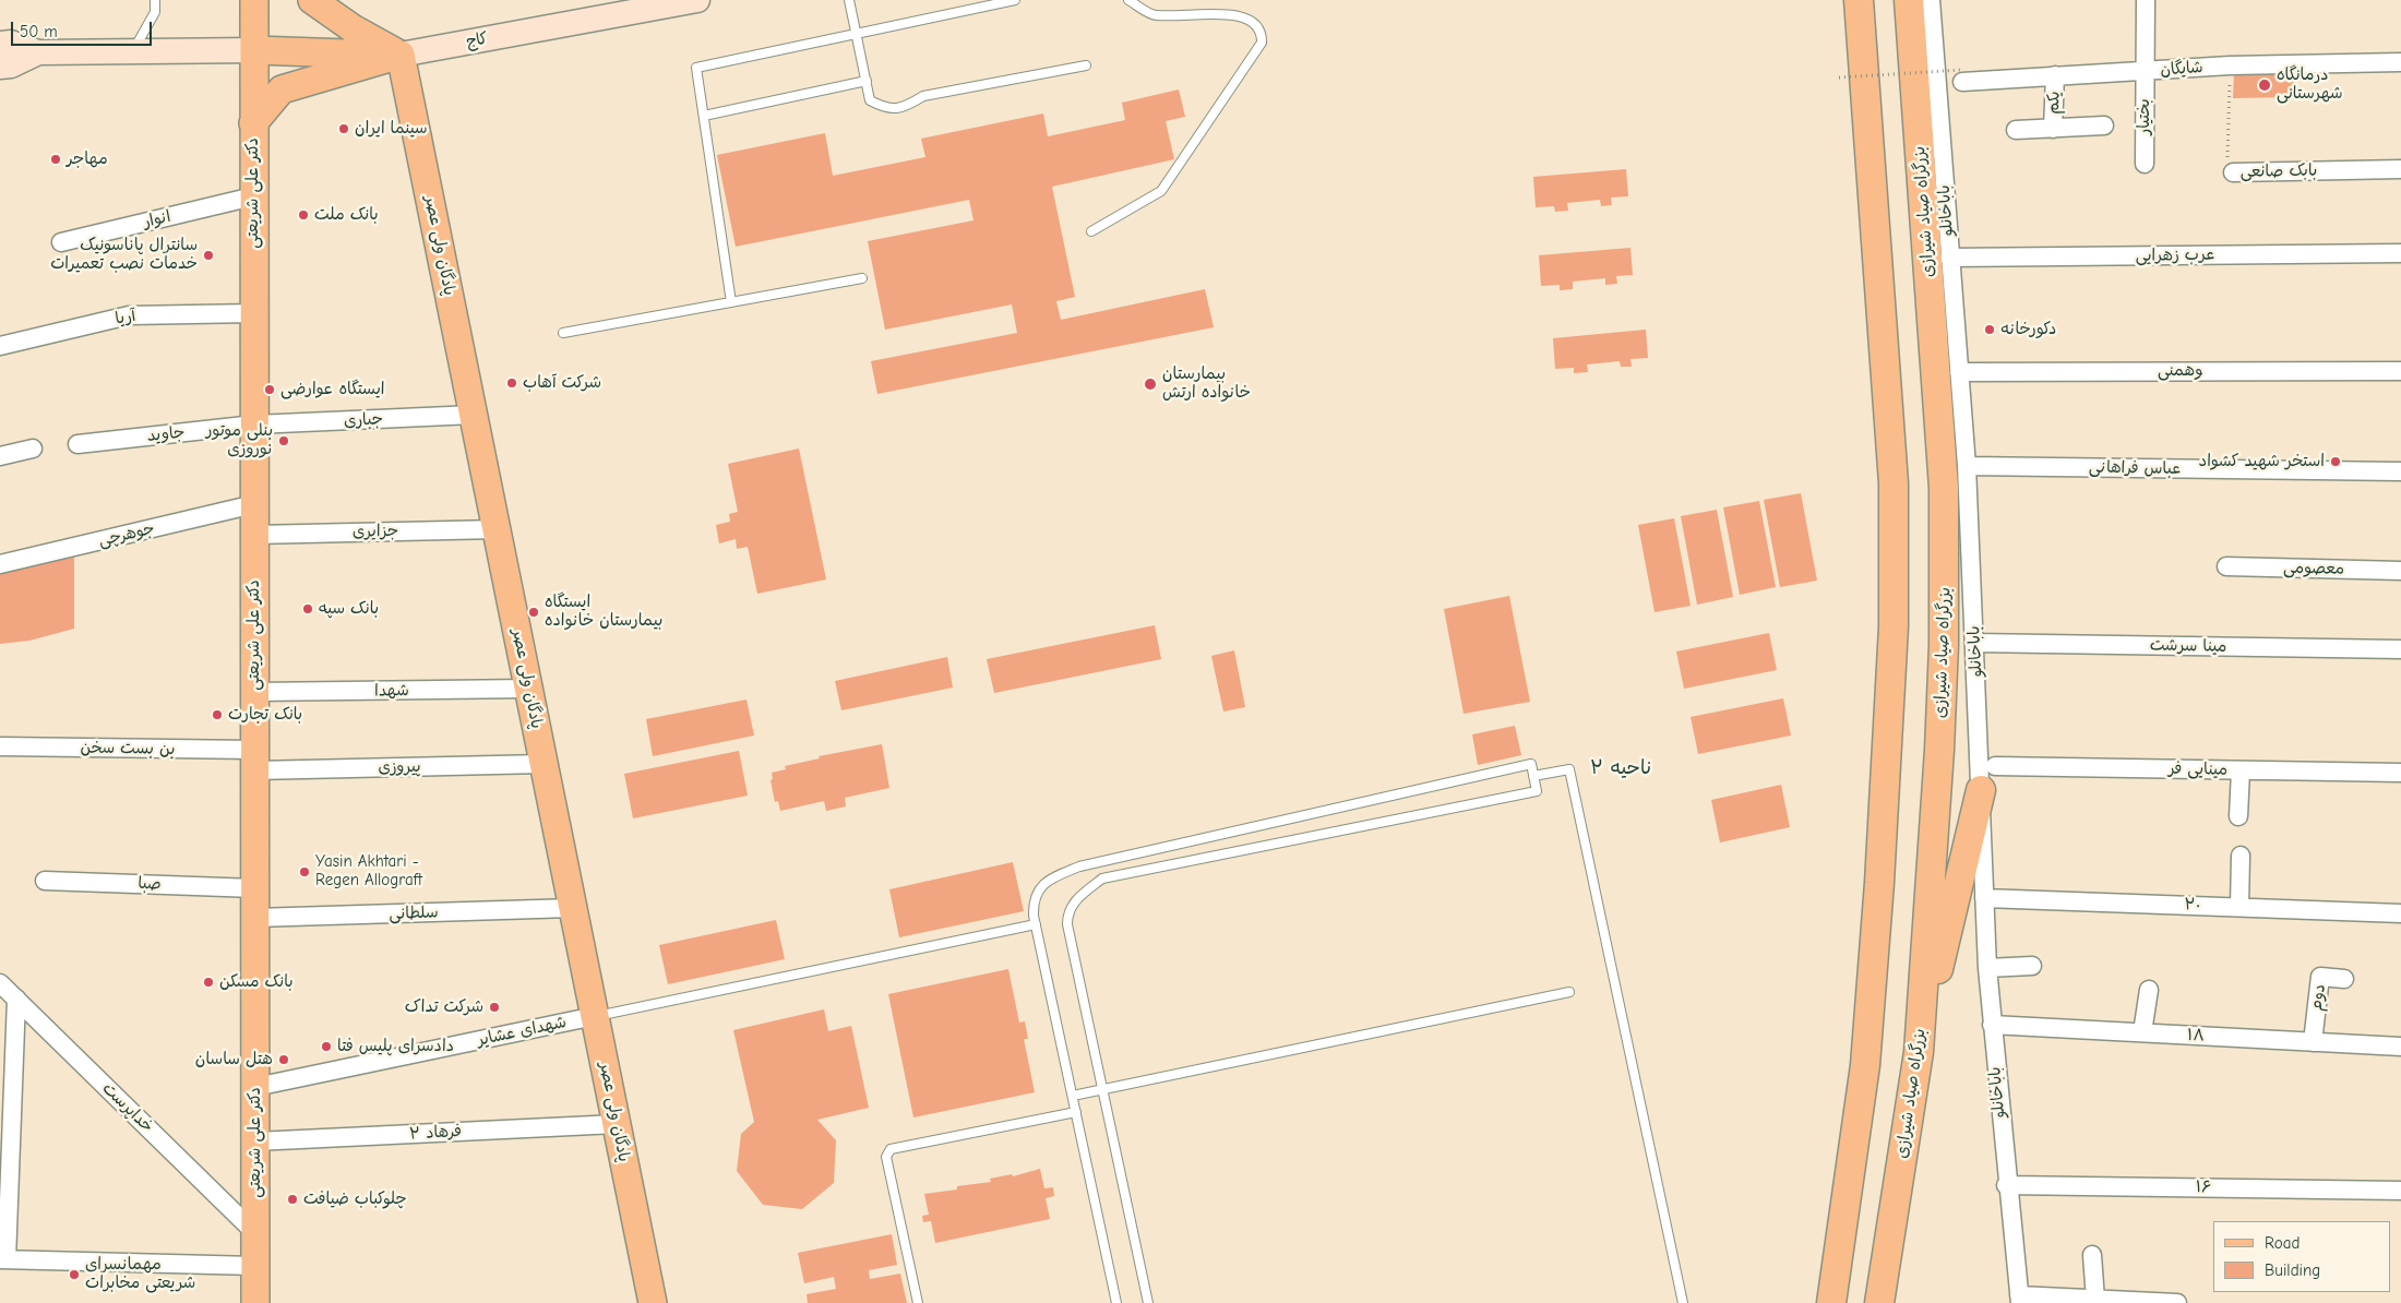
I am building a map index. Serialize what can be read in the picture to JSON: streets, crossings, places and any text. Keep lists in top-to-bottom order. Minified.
{"streets":{"highway":["بزرگراه صیاد شیرازی"],"main road":["کاج","دکتر علی شریعتی","پادگان ولی عصر"],"street":["شایگان","یکم","بختیار","بابک صانعی","باباخانلو","انوار","عرب زهرایی","آریا","وهمنی","جباری","جاوید","عباس فراهانی","جزایری","جوهرچی","معصومی","مینا سرشت","شهدا","بن بست سخن","پیروزی","مینایی فر","صبا","۲۰","سلطانی","دوم","شهدای عشایر","۱۸","خداپرست","فرهاد ۲","۱۶"]},"crossings":[["کاج","دکتر علی شریعتی"],["کاج","پادگان ولی عصر"],["شایگان","یکم"],["شایگان","بختیار"],["شایگان","بابک صانعی"],["دکتر علی شریعتی","انوار"],["دکتر علی شریعتی","آریا"],["دکتر علی شریعتی","جباری"],["دکتر علی شریعتی","جاوید"],["دکتر علی شریعتی","جزایری"],["دکتر علی شریعتی","جوهرچی"],["دکتر علی شریعتی","شهدا"],["دکتر علی شریعتی","بن بست سخن"],["دکتر علی شریعتی","پیروزی"],["دکتر علی شریعتی","صبا"],["دکتر علی شریعتی","سلطانی"],["دکتر علی شریعتی","شهدای عشایر"],["دکتر علی شریعتی","خداپرست"],["دکتر علی شریعتی","فرهاد ۲"],["باباخانلو","عرب زهرایی"],["باباخانلو","وهمنی"],["باباخانلو","عباس فراهانی"],["باباخانلو","مینا سرشت"],["باباخانلو","مینایی فر"],["باباخانلو","۲۰"],["باباخانلو","۱۸"],["باباخانلو","۱۶"],["پادگان ولی عصر","جباری"],["پادگان ولی عصر","جزایری"],["پادگان ولی عصر","شهدا"],["پادگان ولی عصر","پیروزی"],["پادگان ولی عصر","سلطانی"],["پادگان ولی عصر","شهدای عشایر"],["پادگان ولی عصر","فرهاد ۲"],["جباری","جاوید"],["بن بست سخن","پیروزی"],["دوم","۱۸"]],"districts":["ناحیه ۲"],"places":["درمانگاه شهرستانی","سینما ایران","مهاجر","بانک ملت","سانترال پاناسونیک خدمات نصب تعمیرات","دکورخانه","شرکت آهاب","بیمارستان خانواده ارتش","ایستگاه عوارضی","بنلی موتور نوروزی","استخر شهید کشواد","بانک سپه","ایستگاه بیمارستان خانواده","بانک تجارت","Yasin Akhtari - Regen Allograft","بانک مسکن","شرکت تداک","دادسرای پلیس فتا","هتل ساسان","چلوکباب ضیافت","مهمانسرای شریعتی مخابرات"],"legend":["Road","Building"],"scale_bar":"50 m"}
